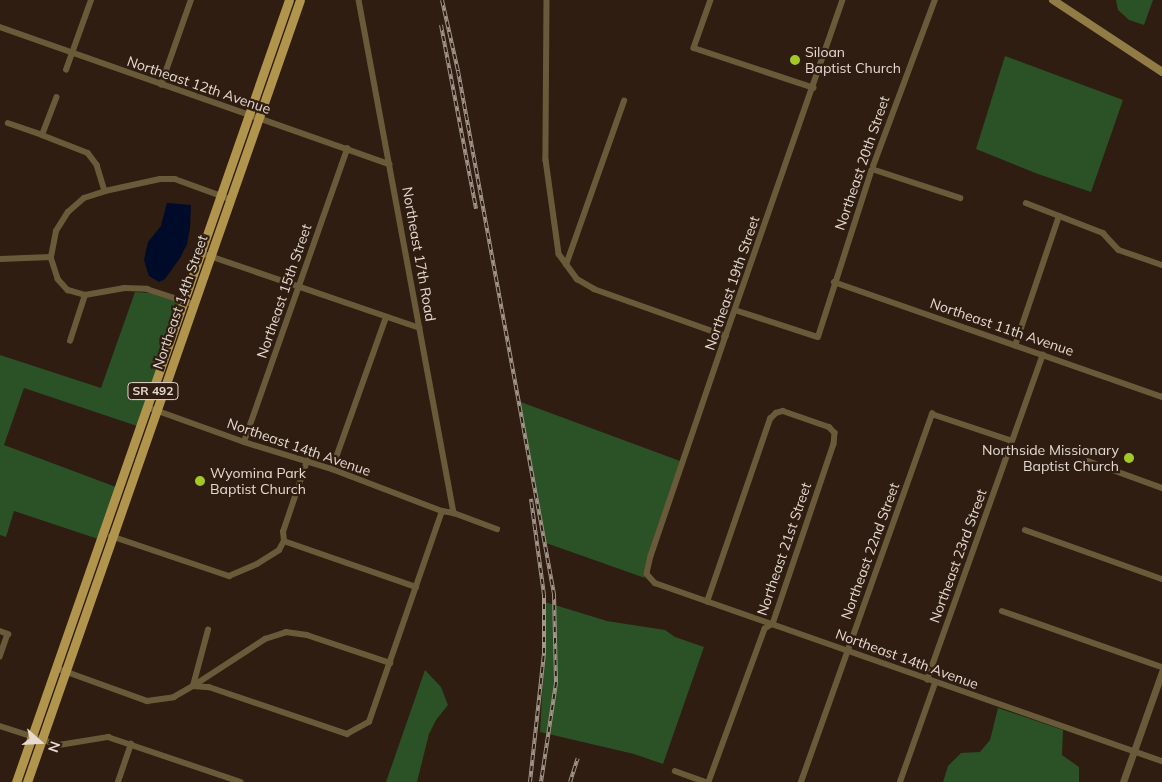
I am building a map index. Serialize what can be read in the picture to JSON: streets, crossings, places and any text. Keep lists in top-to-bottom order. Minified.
{"streets":{"main road":["Northeast 14th Street","SR 492"],"street":["Northeast 12th Avenue","Northeast 20th Street","Northeast 17th Road","Northeast 19th Street","Northeast 15th Street","Northeast 11th Avenue","Northeast 14th Avenue","Northeast 21st Street","Northeast 22nd Street","Northeast 23rd Street"]},"crossings":[["Northeast 12th Avenue","Northeast 17th Road"],["Northeast 12th Avenue","Northeast 15th Street"],["Northeast 12th Avenue","Northeast 14th Street"],["Northeast 20th Street","Northeast 19th Street"],["Northeast 20th Street","Northeast 11th Avenue"],["Northeast 17th Road","Northeast 14th Avenue"],["Northeast 19th Street","Northeast 14th Avenue"],["Northeast 15th Street","Northeast 14th Avenue"],["Northeast 14th Street","Northeast 14th Avenue"],["Northeast 11th Avenue","Northeast 23rd Street"],["Northeast 14th Avenue","Northeast 21st Street"],["Northeast 14th Avenue","Northeast 22nd Street"],["Northeast 14th Avenue","Northeast 23rd Street"],["Northeast 22nd Street","Northeast 23rd Street"]],"places":["Siloan Baptist Church","Northside Missionary Baptist Church","Wyomina Park Baptist Church"],"north":"right"}
